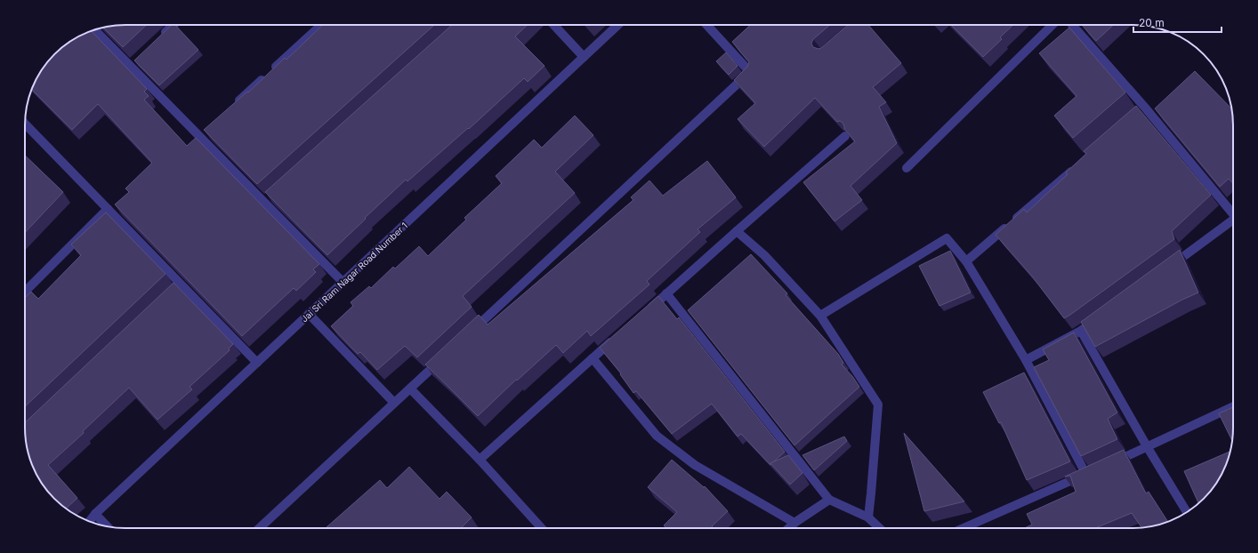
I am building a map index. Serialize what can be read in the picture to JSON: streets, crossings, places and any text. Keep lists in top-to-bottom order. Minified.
{"streets":{"street":["Jai Sri Ram Nagar Road Number 1"]},"scale_bar":"20 m"}
